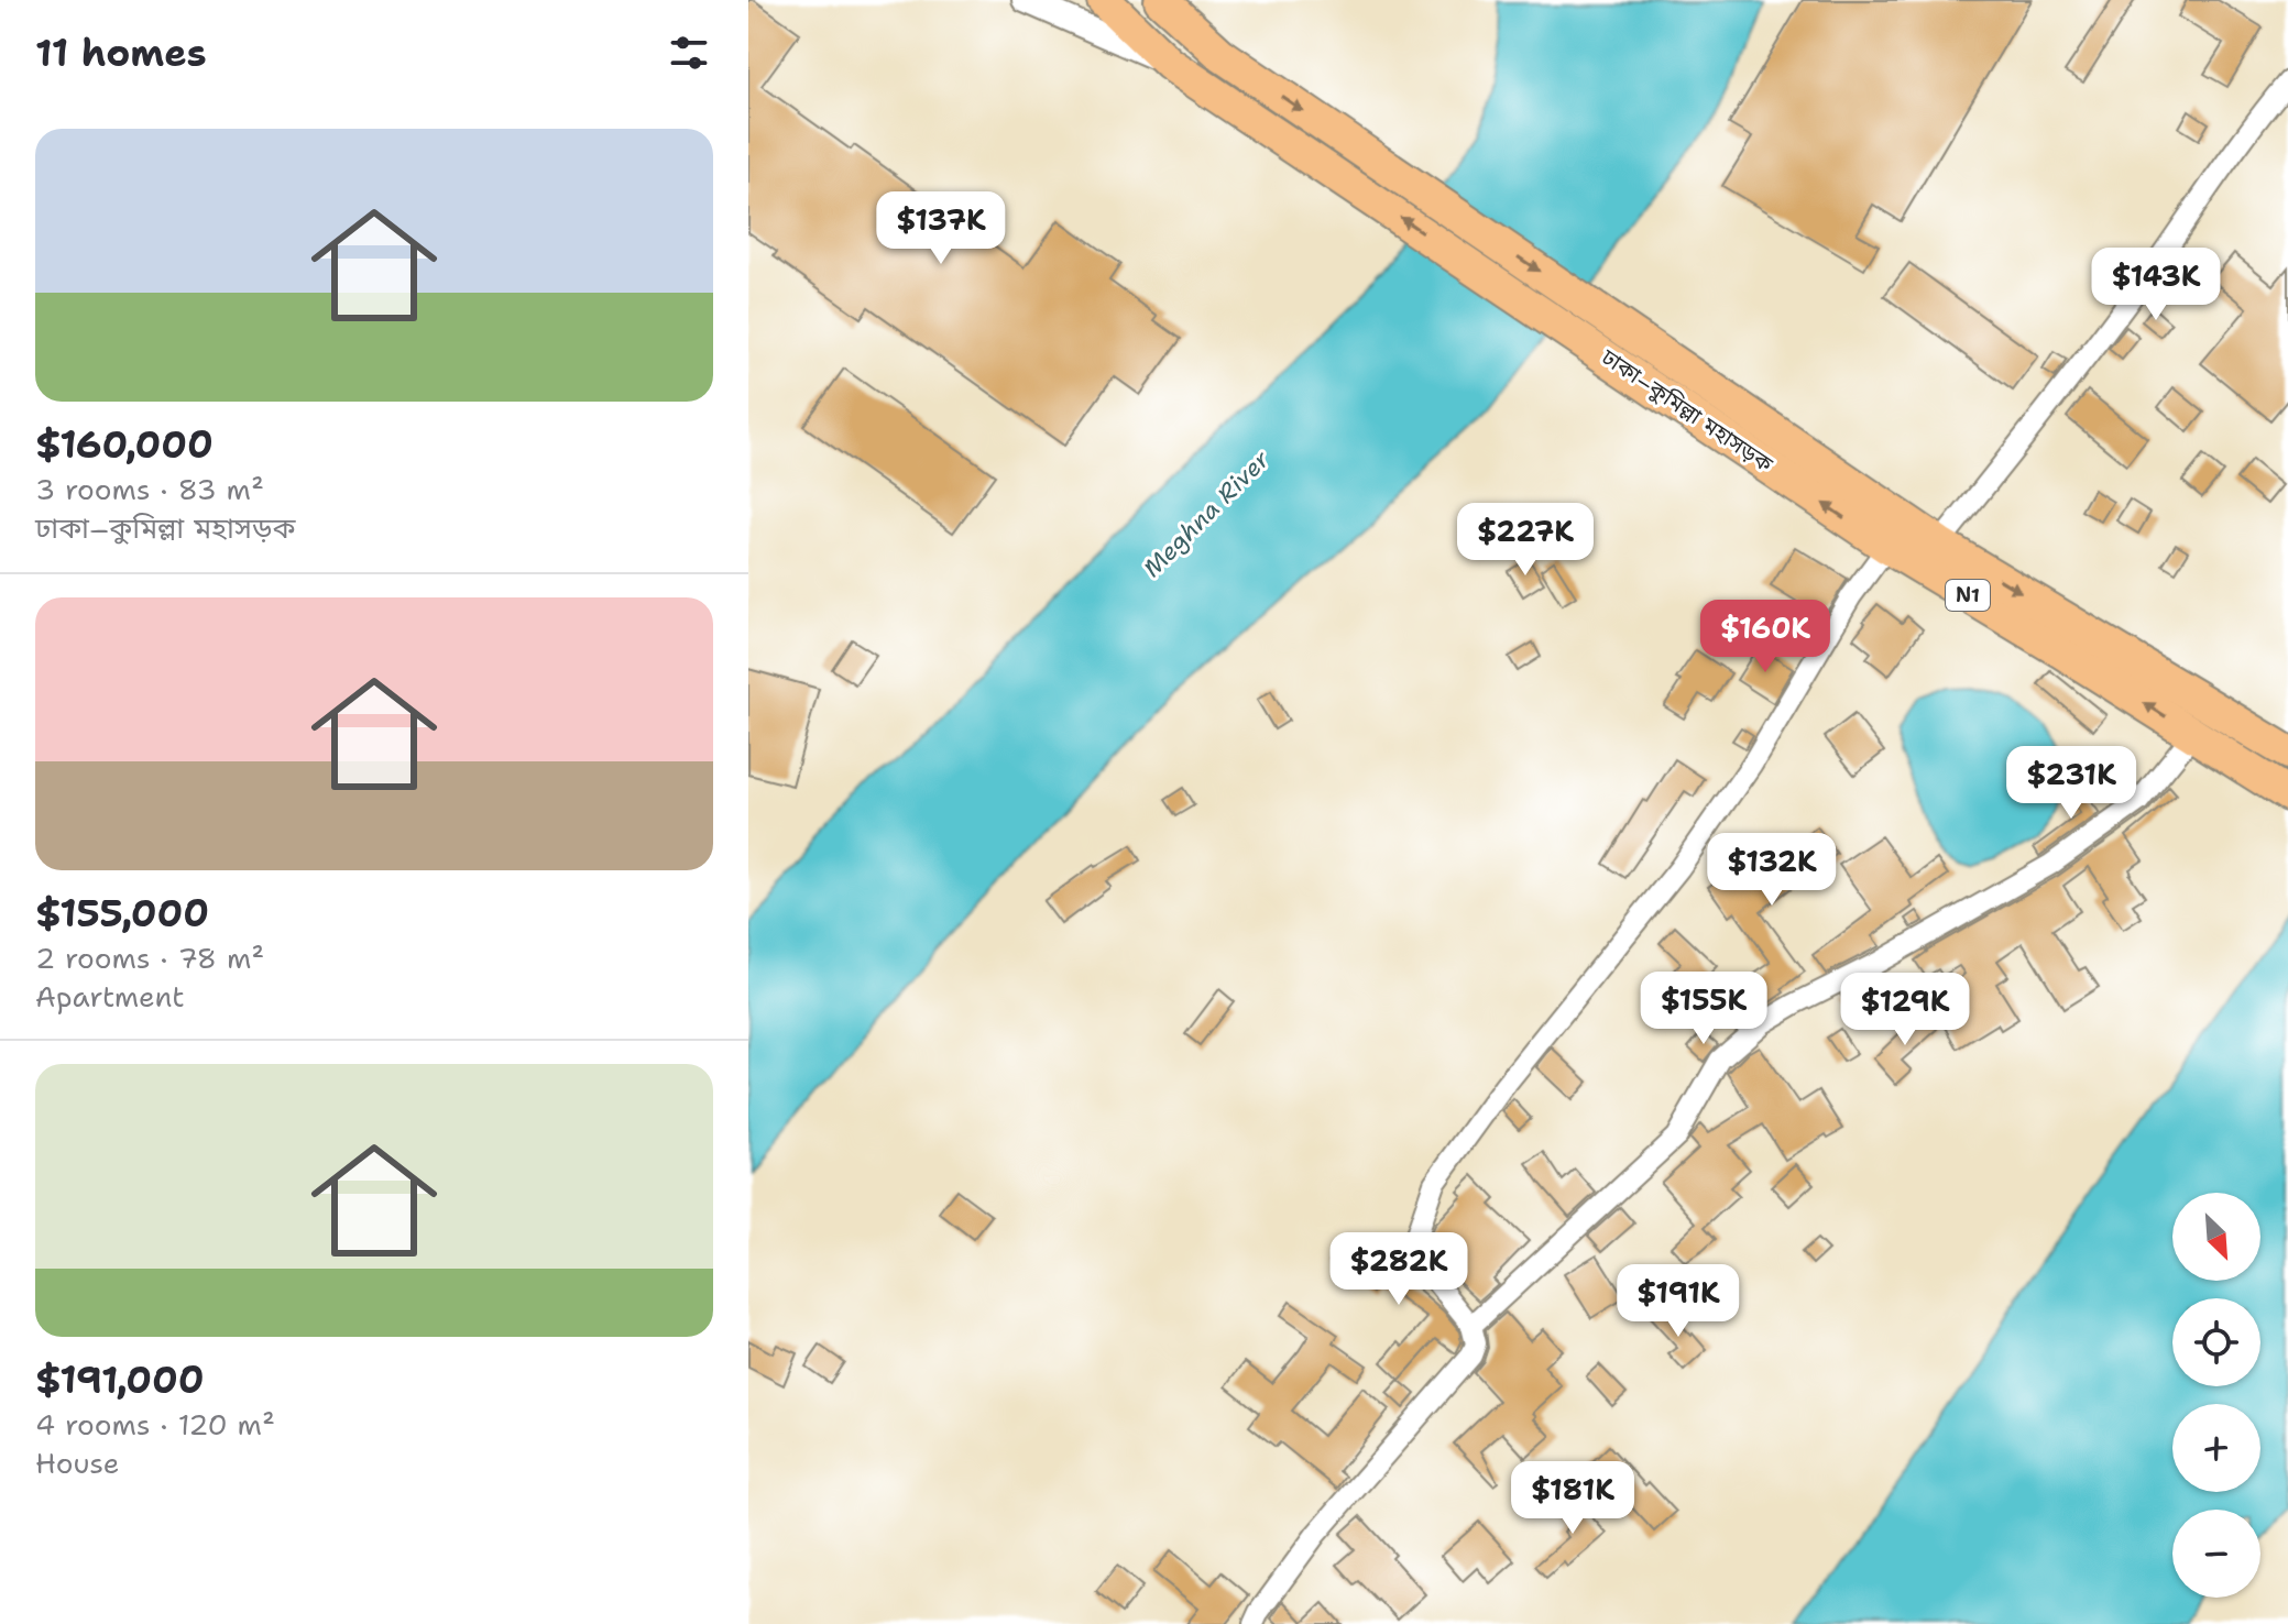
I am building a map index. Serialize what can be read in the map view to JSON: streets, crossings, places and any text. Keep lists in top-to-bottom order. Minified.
{"streets":{"highway":["ঢাকা–কুমিল্লা মহাসড়ক","N1"]},"water":["Meghna River"],"north":"bottom right","page":{"heading":"11 homes","list":[{"name":"$160,000","note":"3 rooms · 83 m² · ঢাকা–কুমিল্লা মহাসড়ক"},{"name":"$155,000","note":"2 rooms · 78 m² · Apartment"},{"name":"$191,000","note":"4 rooms · 120 m² · House"}],"price":["$137K","$143K","$227K","$160K","$231K","$132K","$155K","$129K","$282K","$191K","$181K"],"map_buttons":["+","−"]}}
